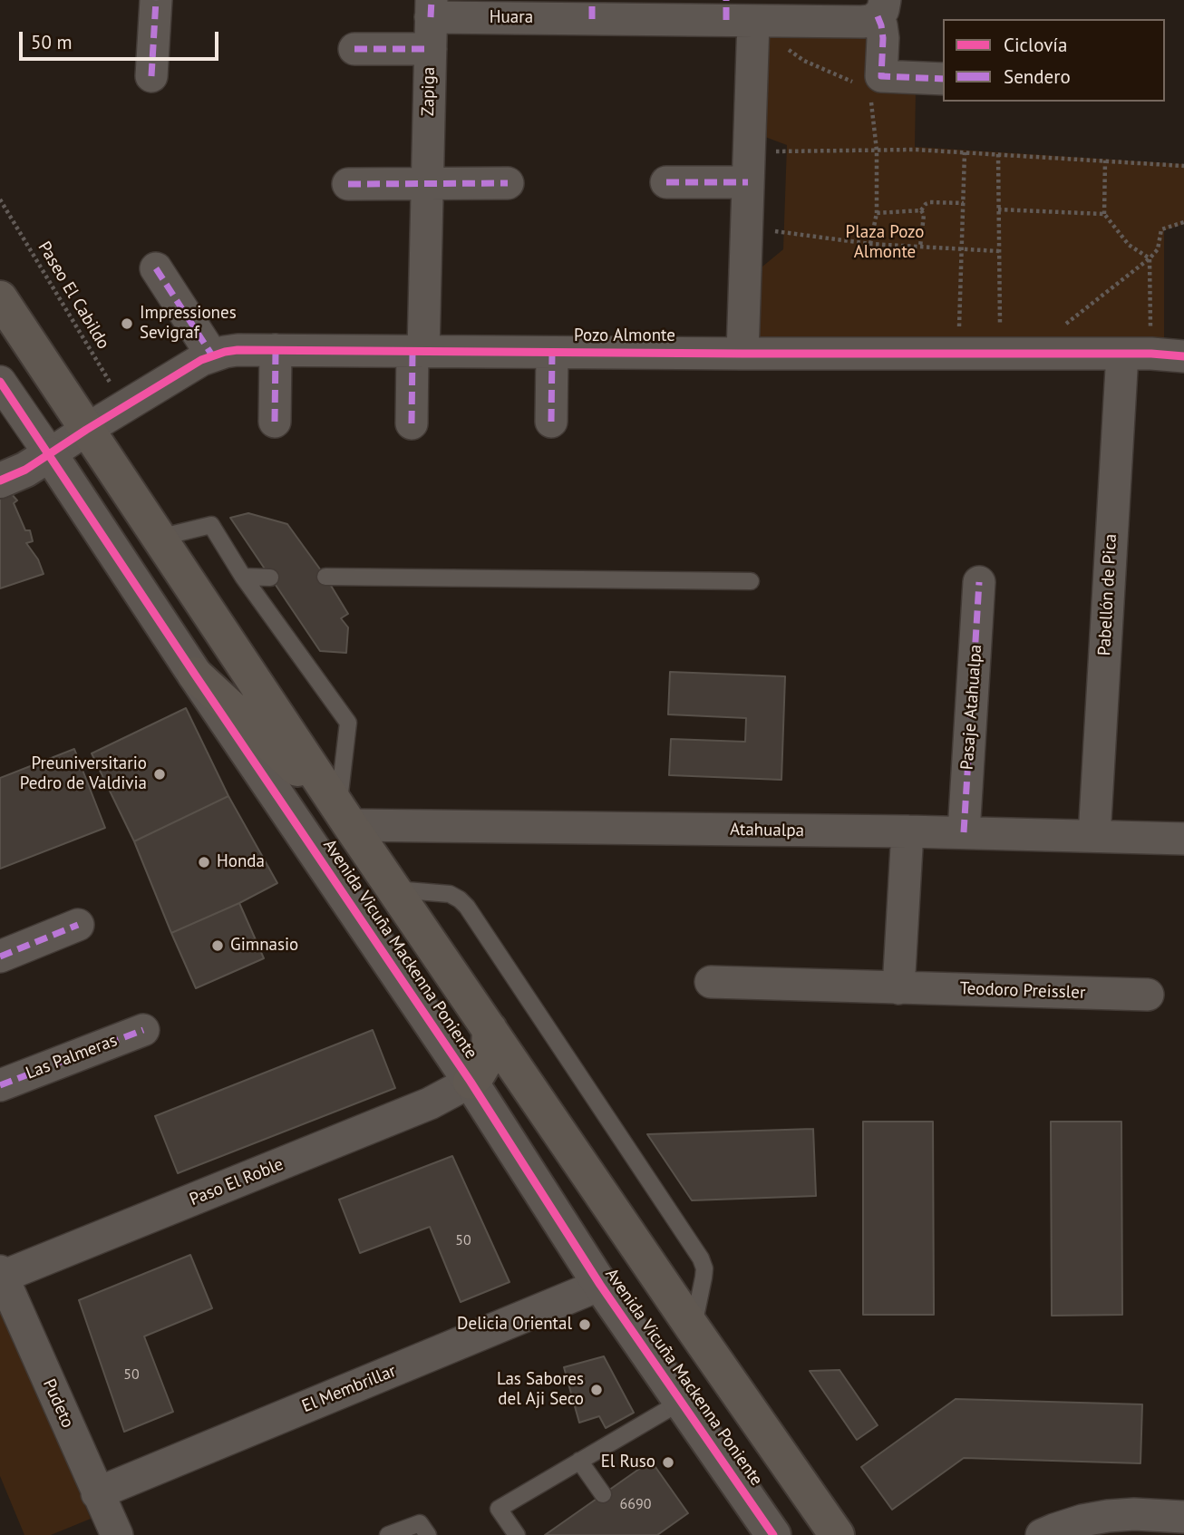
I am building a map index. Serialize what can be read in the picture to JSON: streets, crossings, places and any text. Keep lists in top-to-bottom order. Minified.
{"streets":{"main road":["Avenida Vicuña Mackenna Poniente"],"street":["Huara","Zapiga","Pozo Almonte","Pabellón de Pica","Pasaje Atahualpa","Atahualpa","Teodoro Preissler","Las Palmeras","Paso El Roble","El Membrillar","Pudeto"],"path":["Paseo El Cabildo"]},"crossings":[["Huara","Zapiga"],["Zapiga","Pozo Almonte"],["Paseo El Cabildo","Pozo Almonte"],["Pozo Almonte","Pabellón de Pica"],["Pozo Almonte","Avenida Vicuña Mackenna Poniente"],["Pabellón de Pica","Atahualpa"],["Pasaje Atahualpa","Atahualpa"],["Atahualpa","Avenida Vicuña Mackenna Poniente"],["Avenida Vicuña Mackenna Poniente","Paso El Roble"],["Avenida Vicuña Mackenna Poniente","El Membrillar"],["Paso El Roble","Pudeto"],["El Membrillar","Pudeto"]],"parks":["Plaza Pozo Almonte"],"places":["Impressiones Sevigraf","Preuniversitario Pedro de Valdivia","Honda","Gimnasio","Delicia Oriental","Las Sabores del Aji Seco","El Ruso"],"house_numbers":["50","50","6690"],"legend":["Ciclovía","Sendero"],"scale_bar":"50 m"}
